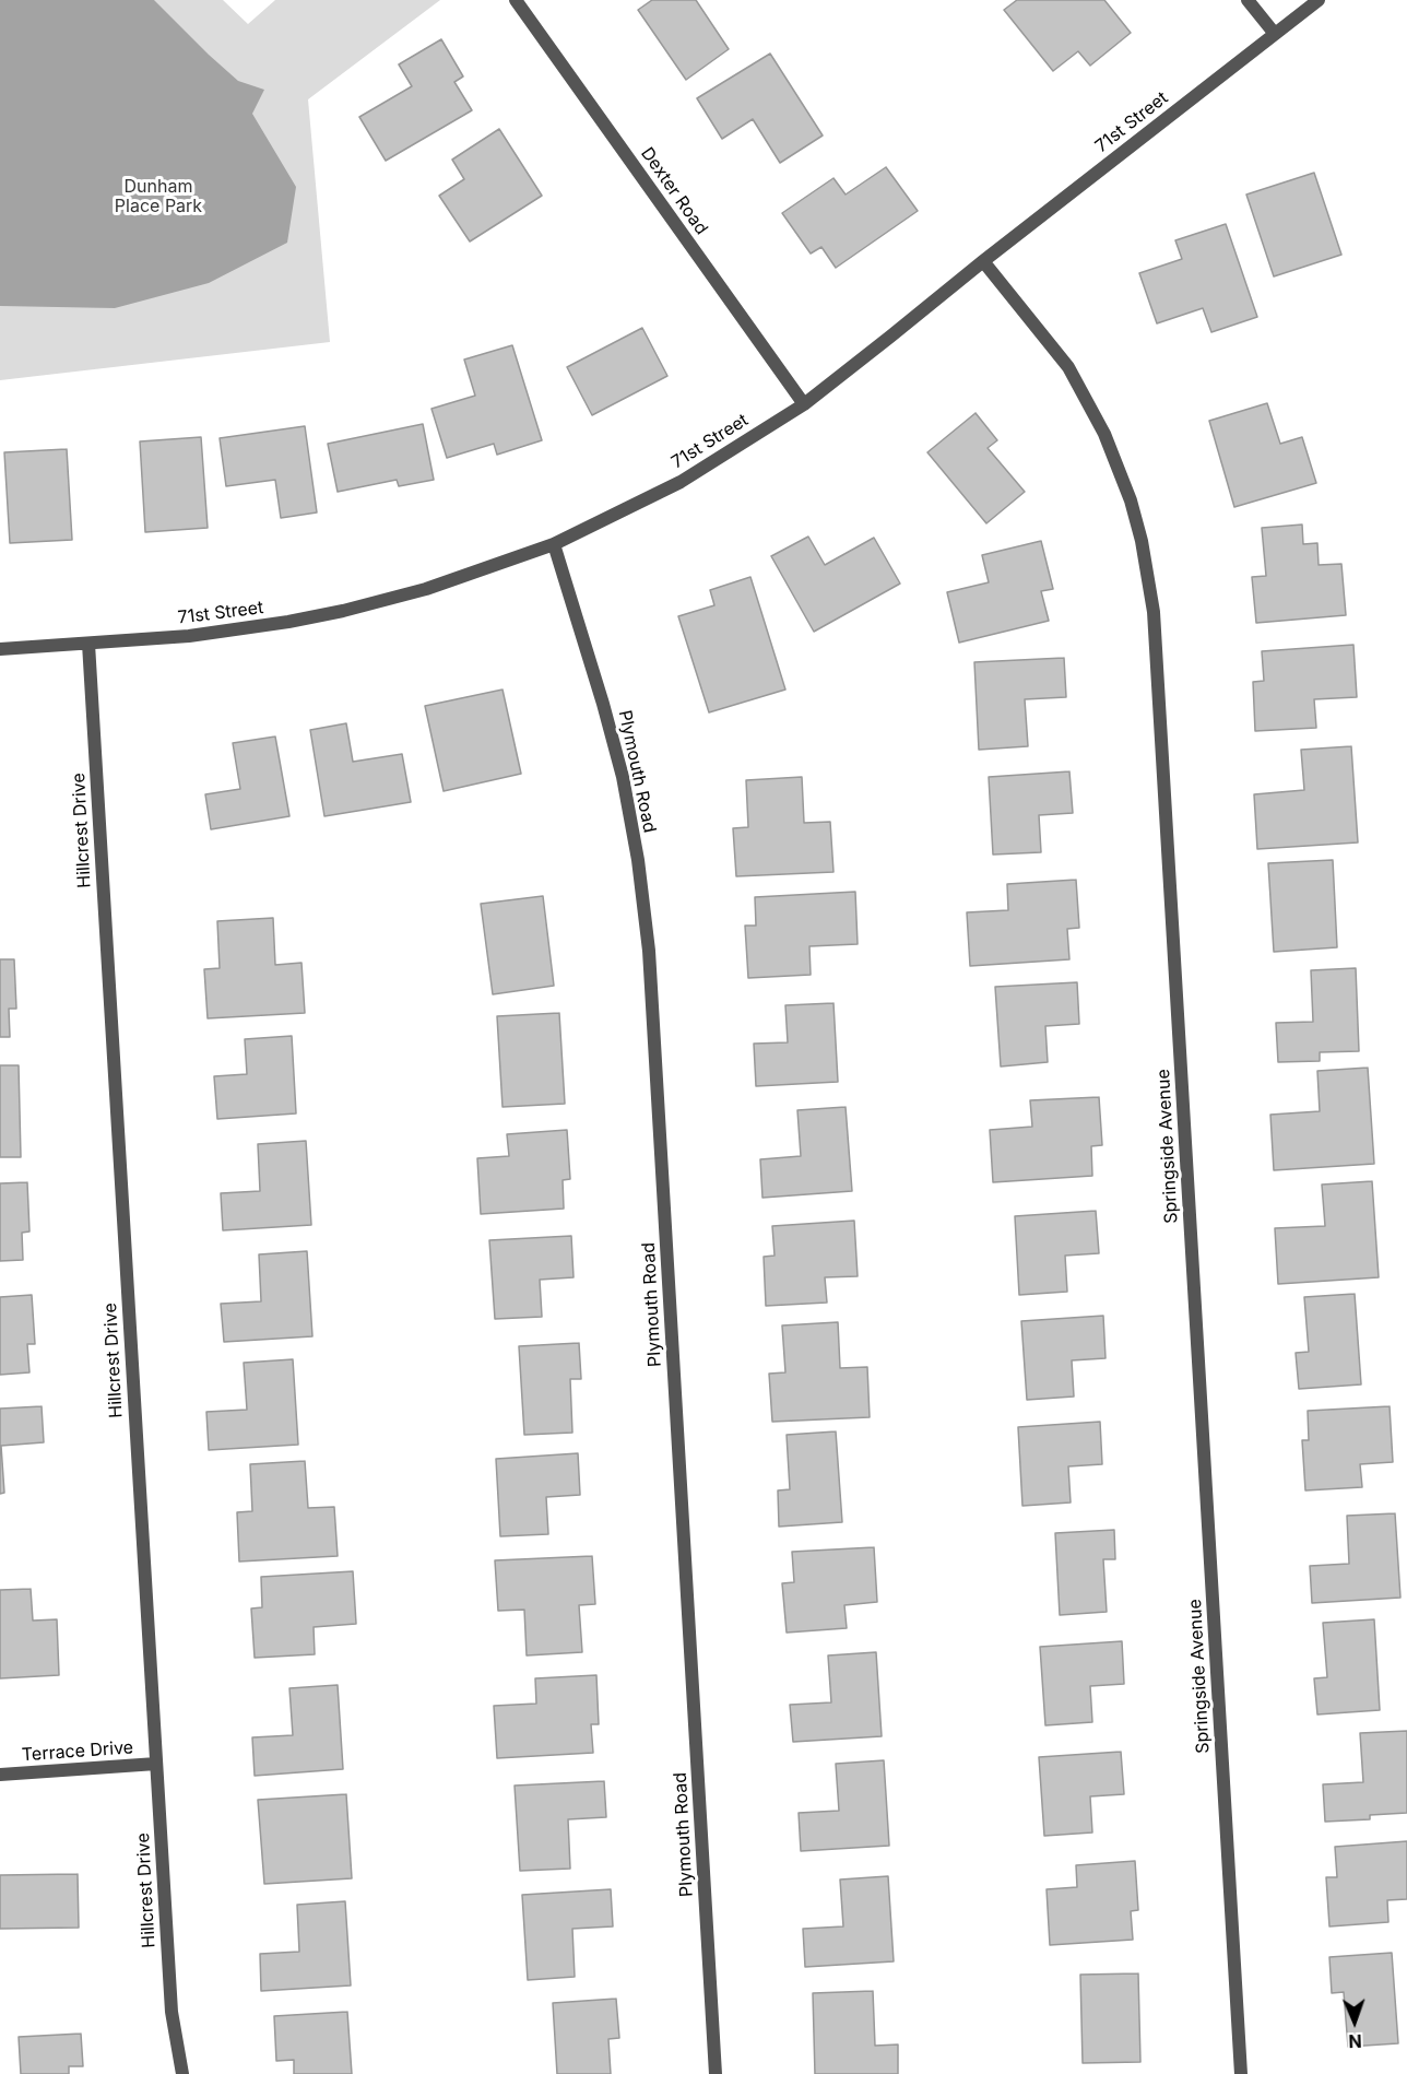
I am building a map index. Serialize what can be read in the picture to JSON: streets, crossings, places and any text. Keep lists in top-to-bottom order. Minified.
{"streets":{"street":["71st Street","Dexter Road","Plymouth Road","Hillcrest Drive","Springside Avenue","Terrace Drive"]},"crossings":[["71st Street","Dexter Road"],["71st Street","Plymouth Road"],["71st Street","Hillcrest Drive"],["71st Street","Springside Avenue"],["Hillcrest Drive","Terrace Drive"]],"parks":["Dunham Place Park"],"north":"bottom"}
